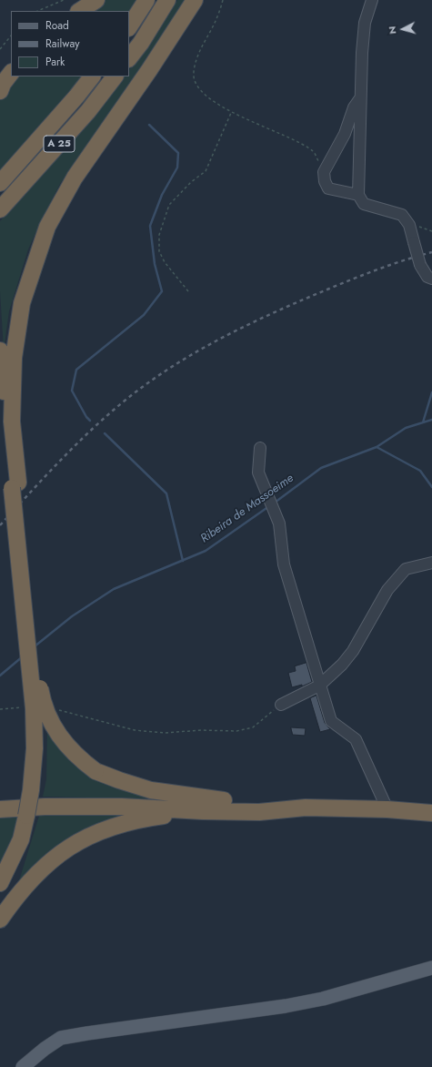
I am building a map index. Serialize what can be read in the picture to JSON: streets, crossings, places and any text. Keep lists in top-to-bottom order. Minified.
{"streets":{"highway":["A 25"]},"water":["Ribeira de Massoeime"],"legend":["Road","Railway","Park"],"north":"left"}
